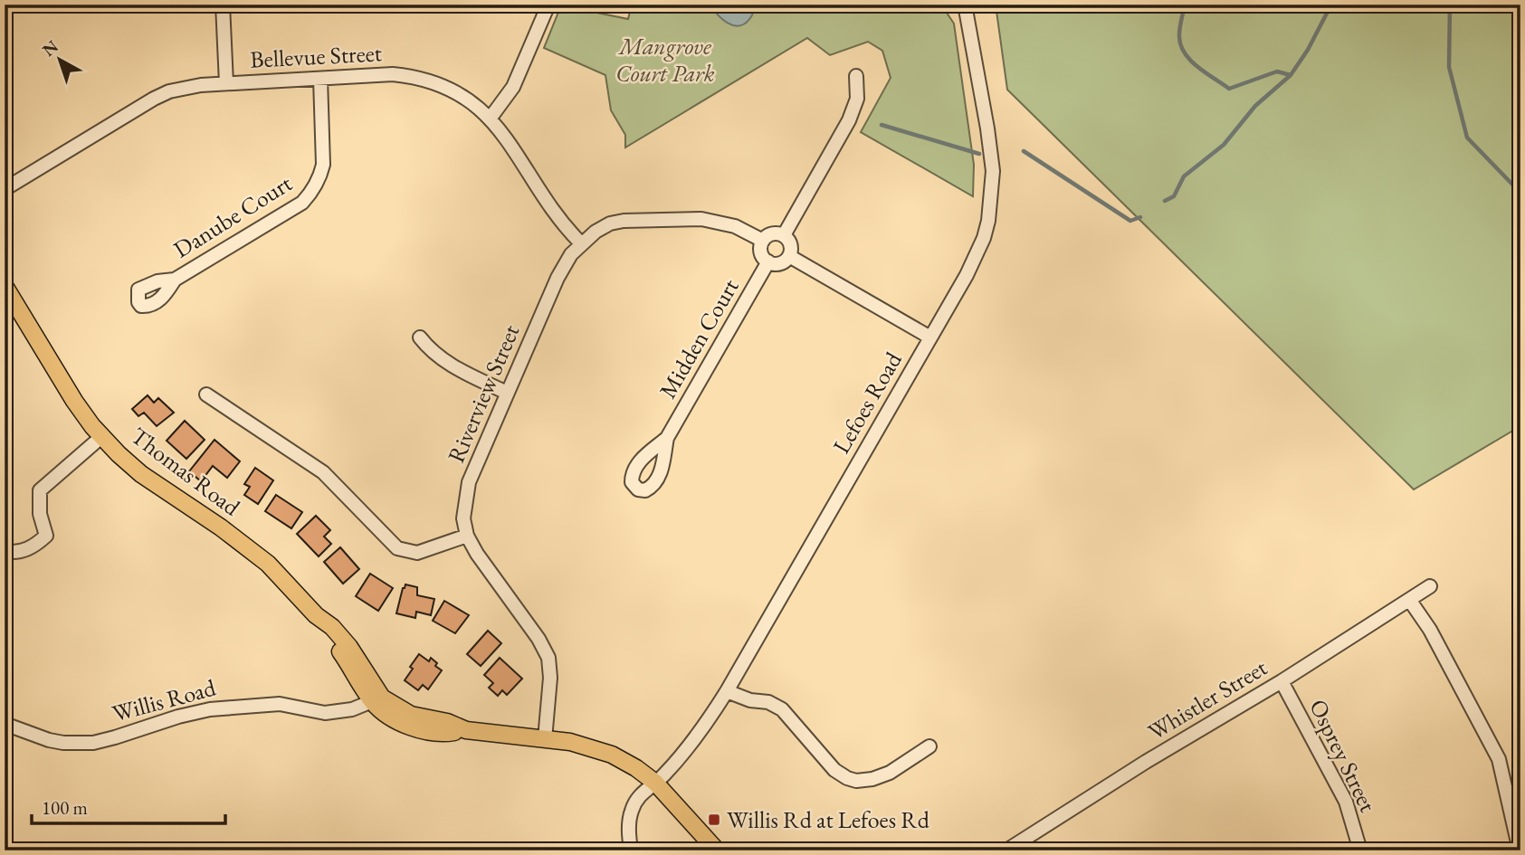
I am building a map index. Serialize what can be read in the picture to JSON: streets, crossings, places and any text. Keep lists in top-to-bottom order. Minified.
{"streets":{"main road":["Thomas Road"],"street":["Bellevue Street","Danube Court","Midden Court","Riverview Street","Lefoes Road","Whistler Street","Willis Road","Osprey Street"]},"crossings":[["Bellevue Street","Danube Court"],["Bellevue Street","Riverview Street"],["Midden Court","Riverview Street"],["Thomas Road","Willis Road"],["Whistler Street","Osprey Street"]],"parks":["Mangrove Court Park"],"places":{"transit":["Willis Rd at Lefoes Rd"]},"scale_bar":"100 m","north":"top left"}
